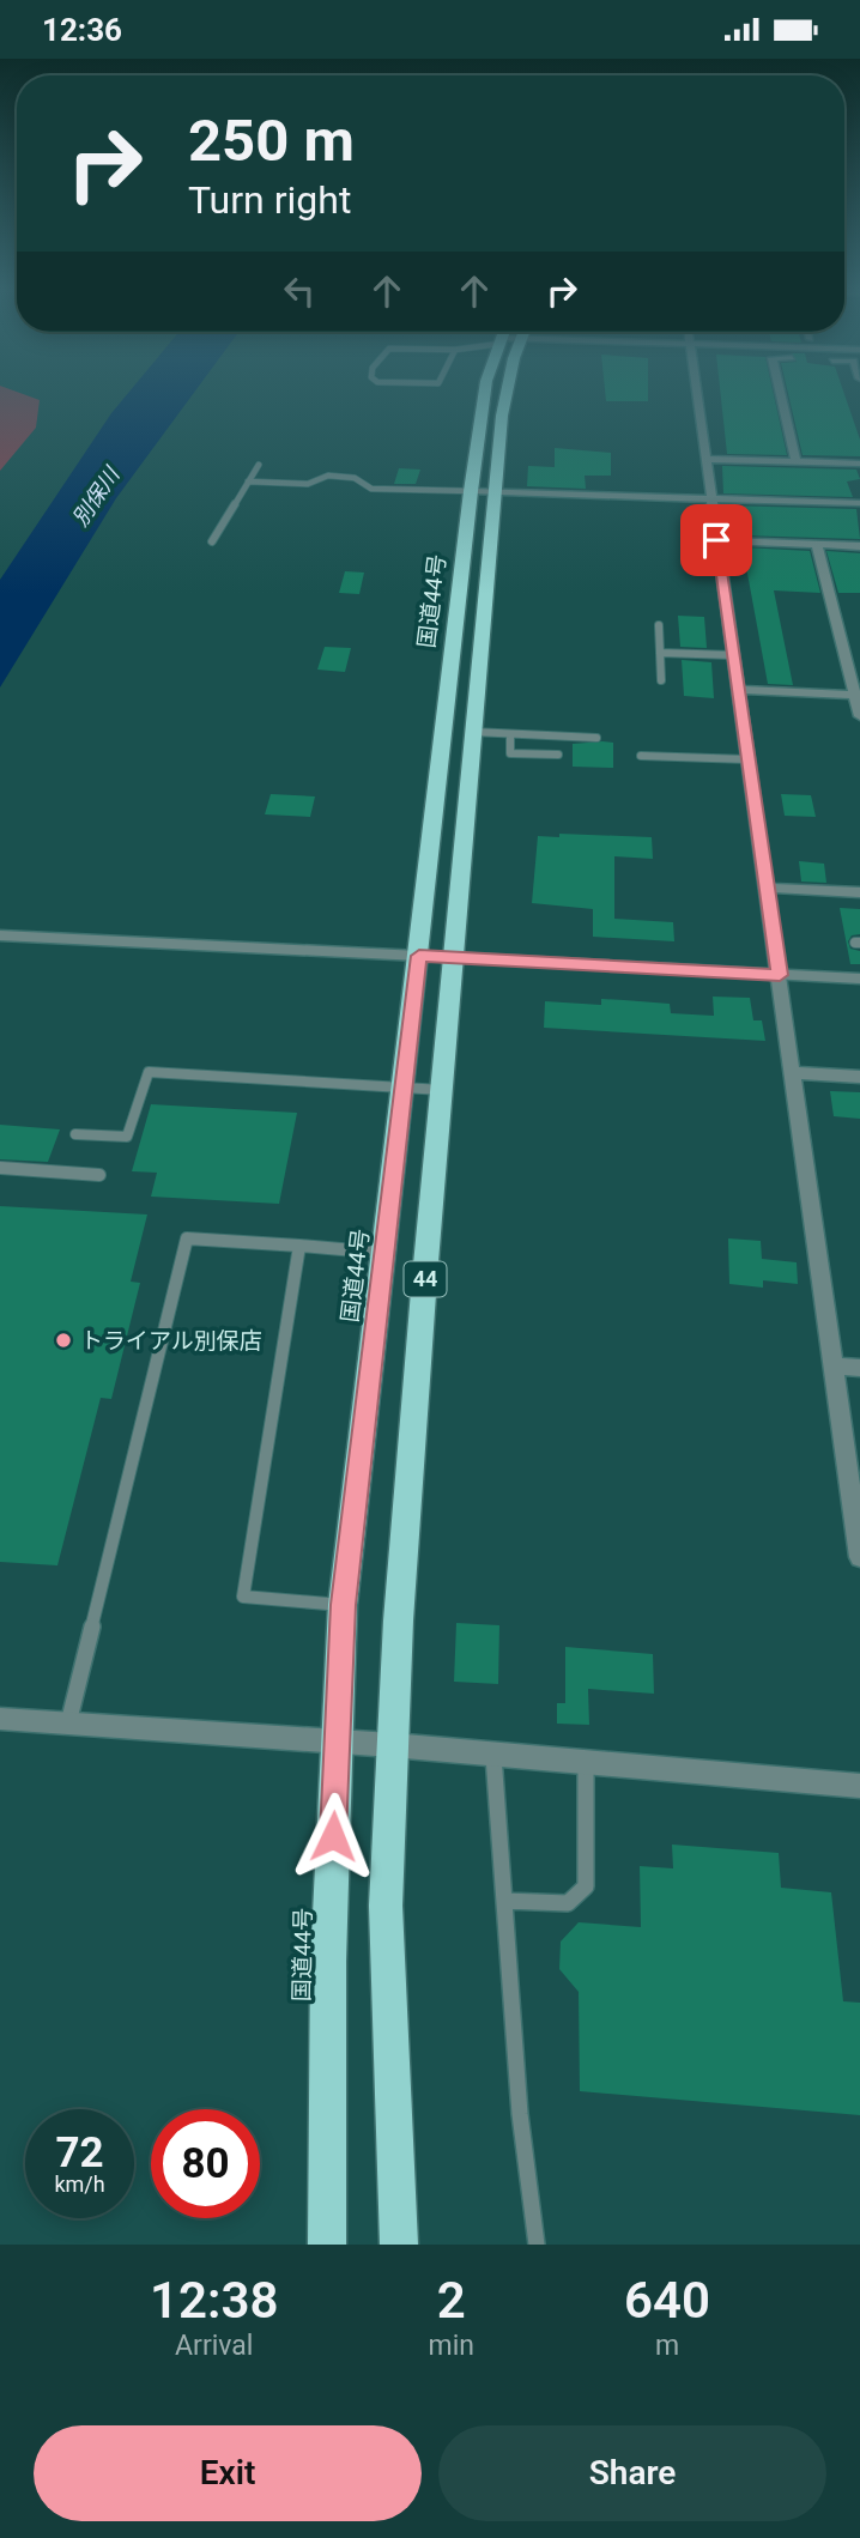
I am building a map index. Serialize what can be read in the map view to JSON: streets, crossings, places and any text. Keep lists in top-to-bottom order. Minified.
{"streets":{"highway":["国道44号","44"]},"water":["別保川"],"places":["トライアル別保店"],"page":{"status":"12:36","turn":["250 m","Turn right"],"speed":"72 km/h","limit":"80","eta":["12:38","Arrival","2","min","640","m"],"buttons":["Exit","Share"]}}
